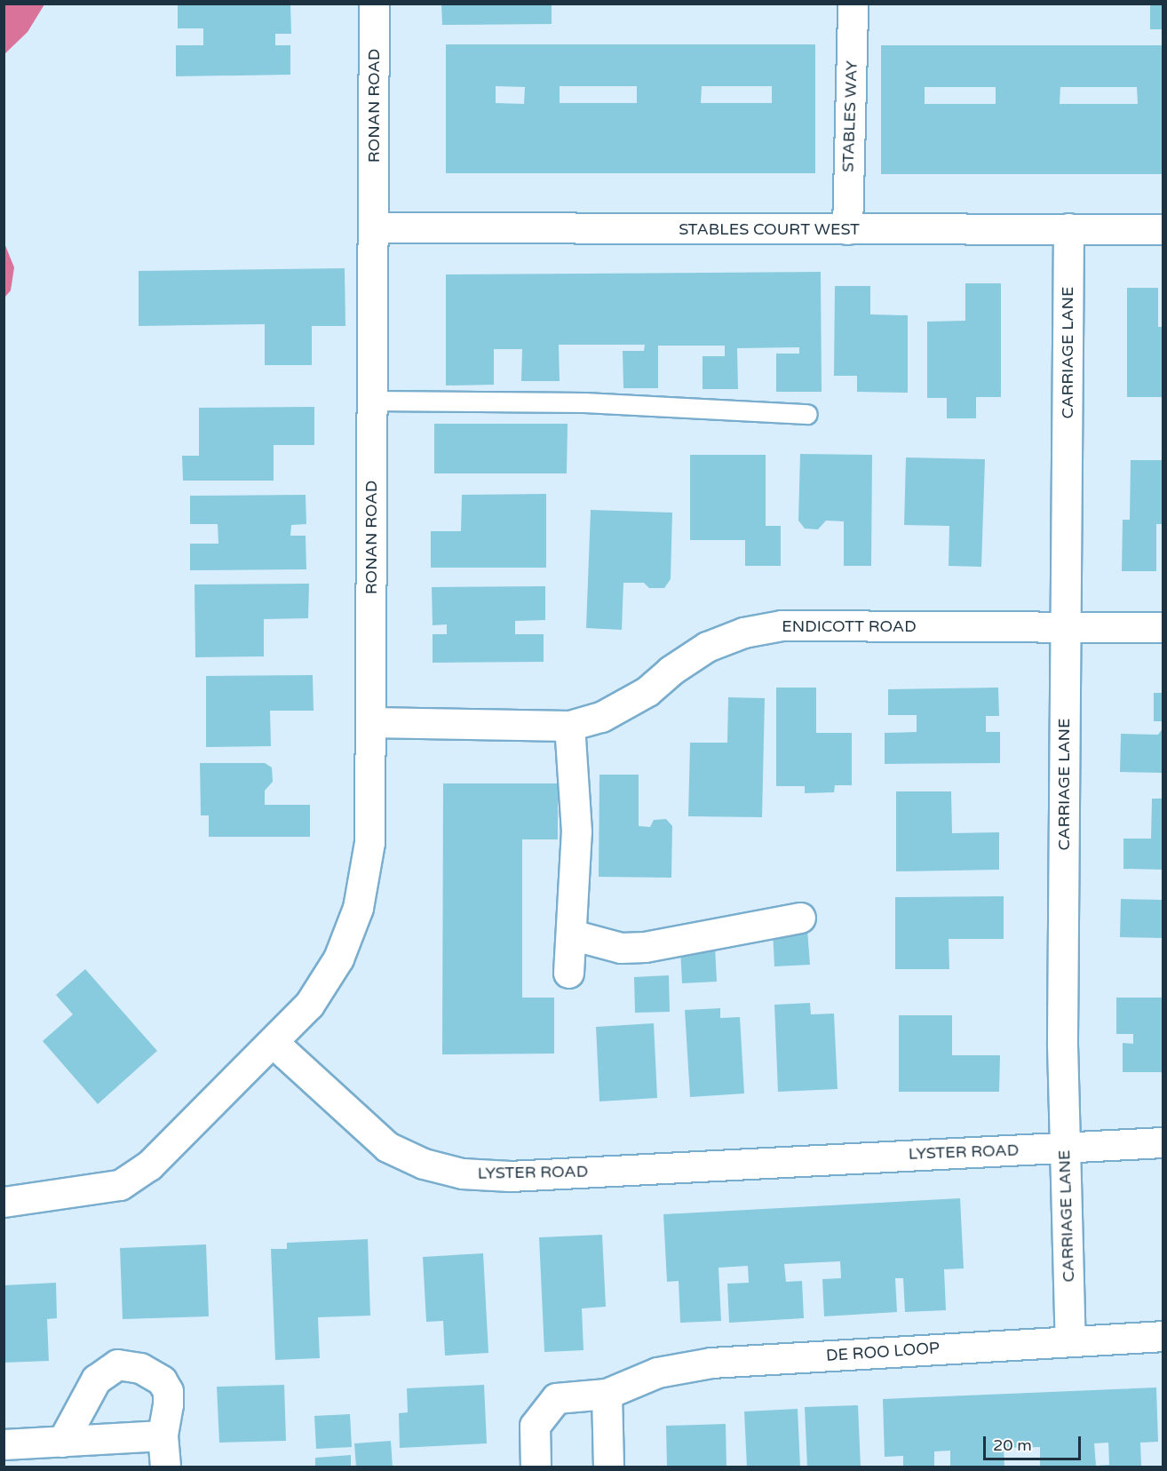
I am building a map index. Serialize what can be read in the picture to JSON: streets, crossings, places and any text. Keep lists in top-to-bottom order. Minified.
{"streets":{"street":["RONAN ROAD","STABLES WAY","STABLES COURT WEST","CARRIAGE LANE","ENDICOTT ROAD","LYSTER ROAD","DE ROO LOOP"]},"crossings":[["RONAN ROAD","STABLES COURT WEST"],["RONAN ROAD","ENDICOTT ROAD"],["RONAN ROAD","LYSTER ROAD"],["STABLES WAY","STABLES COURT WEST"],["STABLES COURT WEST","CARRIAGE LANE"],["CARRIAGE LANE","ENDICOTT ROAD"],["CARRIAGE LANE","LYSTER ROAD"],["CARRIAGE LANE","DE ROO LOOP"]],"scale_bar":"20 m"}
